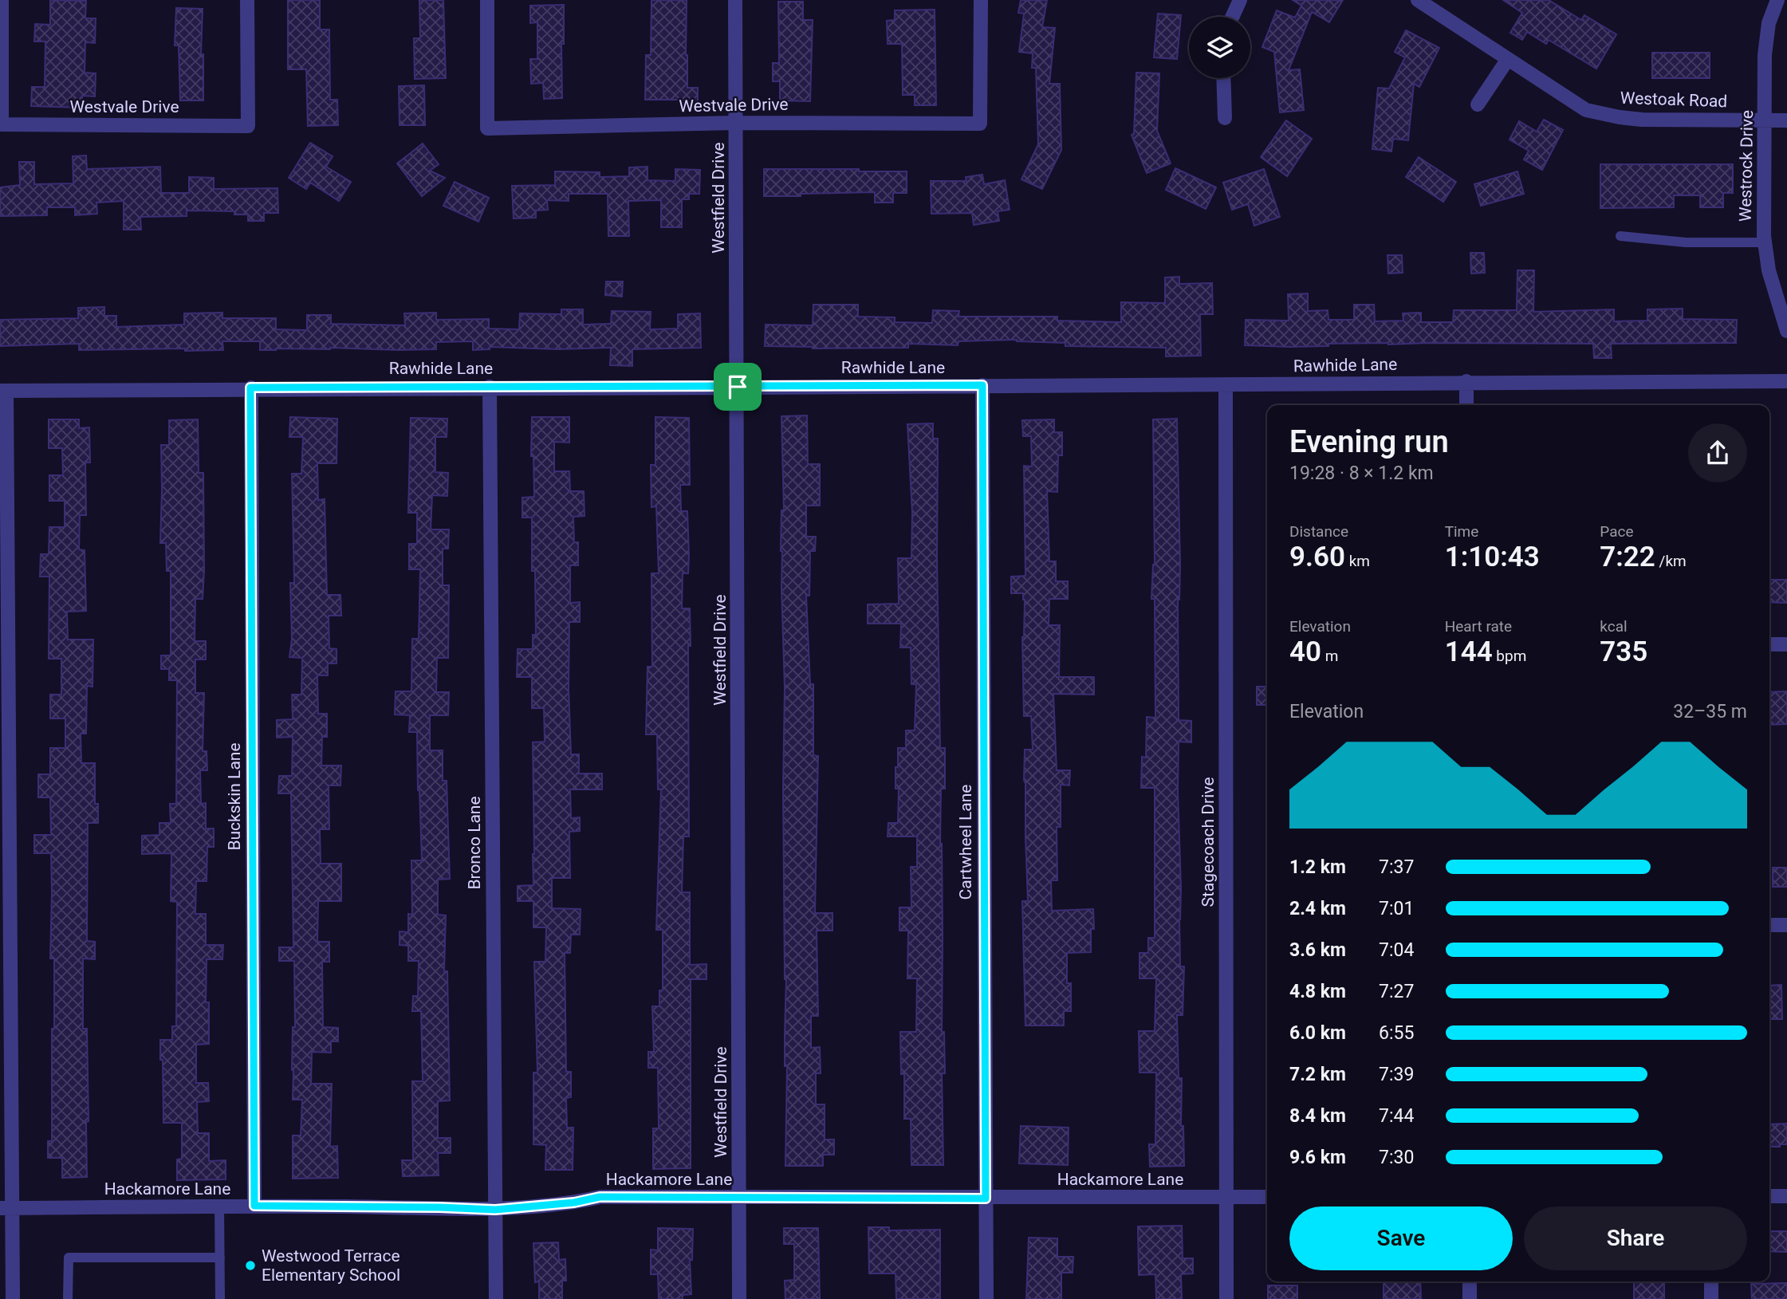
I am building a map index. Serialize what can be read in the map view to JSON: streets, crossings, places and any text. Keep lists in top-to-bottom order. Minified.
{"streets":{"street":["Westoak Road","Westvale Drive","Westrock Drive","Westfield Drive","Rawhide Lane","Buckskin Lane","Cartwheel Lane","Stagecoach Drive","Bronco Lane","Hackamore Lane"]},"crossings":[["Westoak Road","Westrock Drive"],["Westvale Drive","Westfield Drive"],["Westfield Drive","Rawhide Lane"],["Westfield Drive","Hackamore Lane"],["Rawhide Lane","Buckskin Lane"],["Rawhide Lane","Cartwheel Lane"],["Rawhide Lane","Stagecoach Drive"],["Rawhide Lane","Bronco Lane"],["Buckskin Lane","Hackamore Lane"],["Cartwheel Lane","Hackamore Lane"],["Stagecoach Drive","Hackamore Lane"],["Bronco Lane","Hackamore Lane"]],"places":["Westwood Terrace Elementary School"],"page":{"heading":["Evening run","19:28 · 8 × 1.2 km"],"stats":[["Distance","9.60 km"],["Time","1:10:43"],["Pace","7:22 /km"],["Elevation","40 m"],["Heart rate","144 bpm"],["kcal","735"]],"chart":["Elevation","32–35 m"],"list":[{"name":"1.2 km","note":"7:37"},{"name":"2.4 km","note":"7:01"},{"name":"3.6 km","note":"7:04"},{"name":"4.8 km","note":"7:27"},{"name":"6.0 km","note":"6:55"},{"name":"7.2 km","note":"7:39"},{"name":"8.4 km","note":"7:44"},{"name":"9.6 km","note":"7:30"}],"buttons":["Save","Share"]}}
